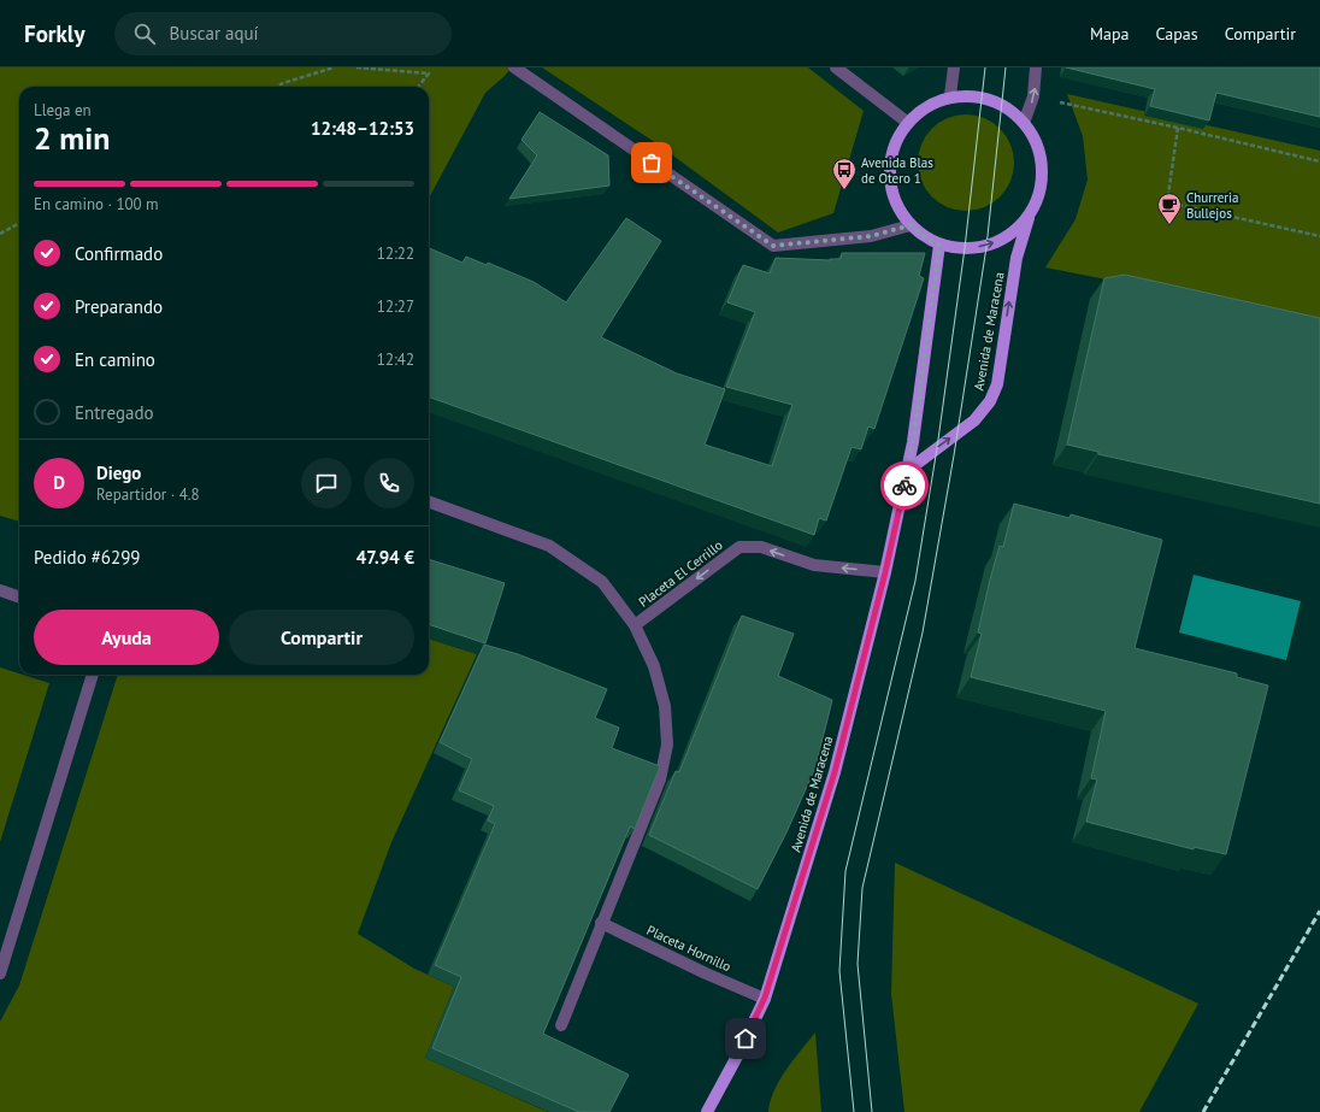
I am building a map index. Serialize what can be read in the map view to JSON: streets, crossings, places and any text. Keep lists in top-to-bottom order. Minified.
{"streets":{"main road":["Avenida de Maracena"],"street":["Placeta El Cerrillo","Placeta Hornillo"]},"crossings":[["Avenida de Maracena","Placeta El Cerrillo"],["Avenida de Maracena","Placeta Hornillo"],["Placeta El Cerrillo","Placeta Hornillo"]],"places":{"bus stop":["Avenida Blas de Otero 1"],"cafe":["Churreria Bullejos"]},"page":{"header":"Forkly","search":"Buscar aquí","nav":["Mapa","Capas","Compartir"],"heading":["2 min","Llega en","12:48–12:53"],"panel":["Diego","Repartidor · 4.8","Pedido #6299","47.94 €"],"bar":"En camino · 100 m","list":[["Confirmado","12:22"],["Preparando","12:27"],["En camino","12:42"],"Entregado"],"round":"D","buttons":["Ayuda","Compartir"]}}
